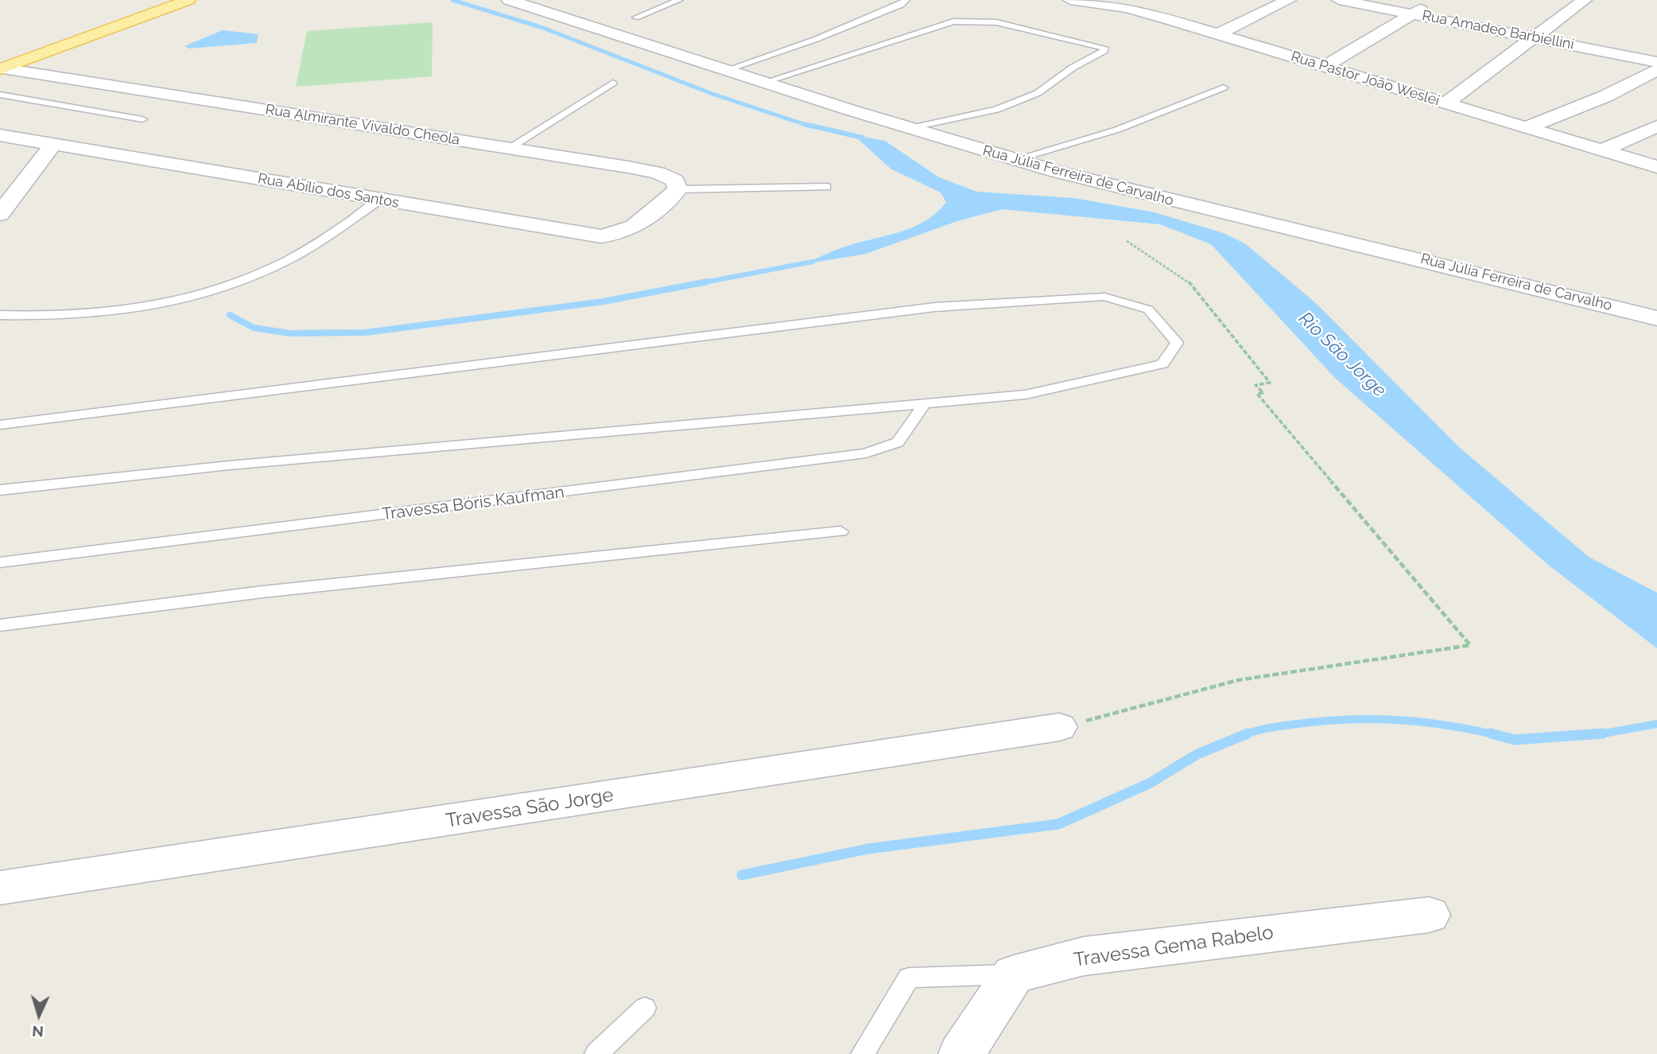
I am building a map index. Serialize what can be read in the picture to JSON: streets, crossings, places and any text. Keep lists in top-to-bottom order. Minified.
{"streets":{"street":["Rua Amadeo Barbiellini","Rua Pastor João Weslei","Rua Almirante Vivaldo Cheola","Rua Júlia Ferreira de Carvalho","Rua Abílio dos Santos","Travessa São Jorge","Travessa Gema Rabelo"],"lane":["Travessa Bóris Kaufman"]},"crossings":[["Rua Almirante Vivaldo Cheola","Rua Abílio dos Santos"]],"water":["Rio São Jorge"],"north":"bottom"}
